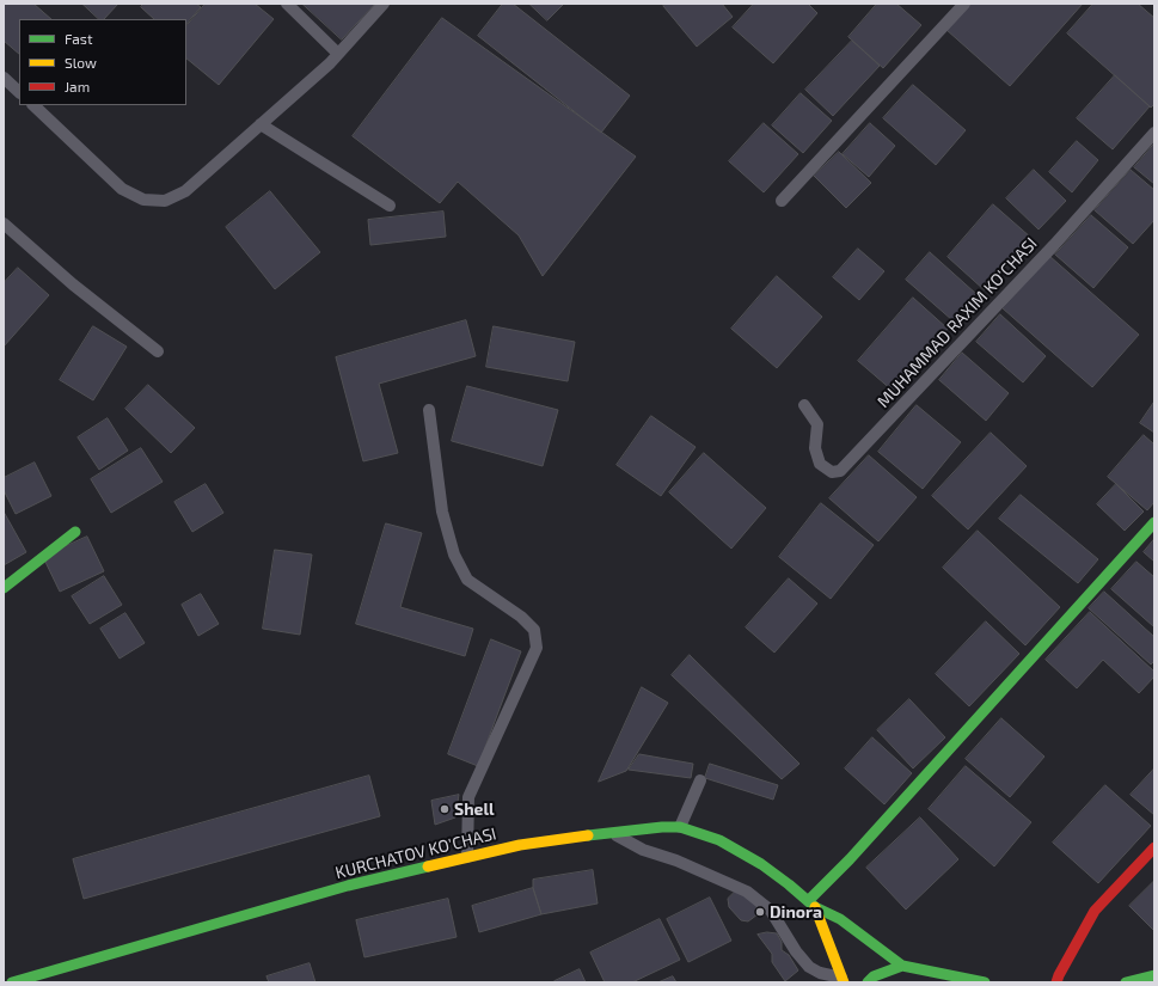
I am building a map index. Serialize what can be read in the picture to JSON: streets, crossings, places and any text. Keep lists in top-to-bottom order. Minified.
{"streets":{"main road":["KURCHATOV KO'CHASI"],"lane":["MUHAMMAD RAXIM KO'CHASI"]},"places":["Shell","Dinora"],"legend":["Fast","Slow","Jam"]}
